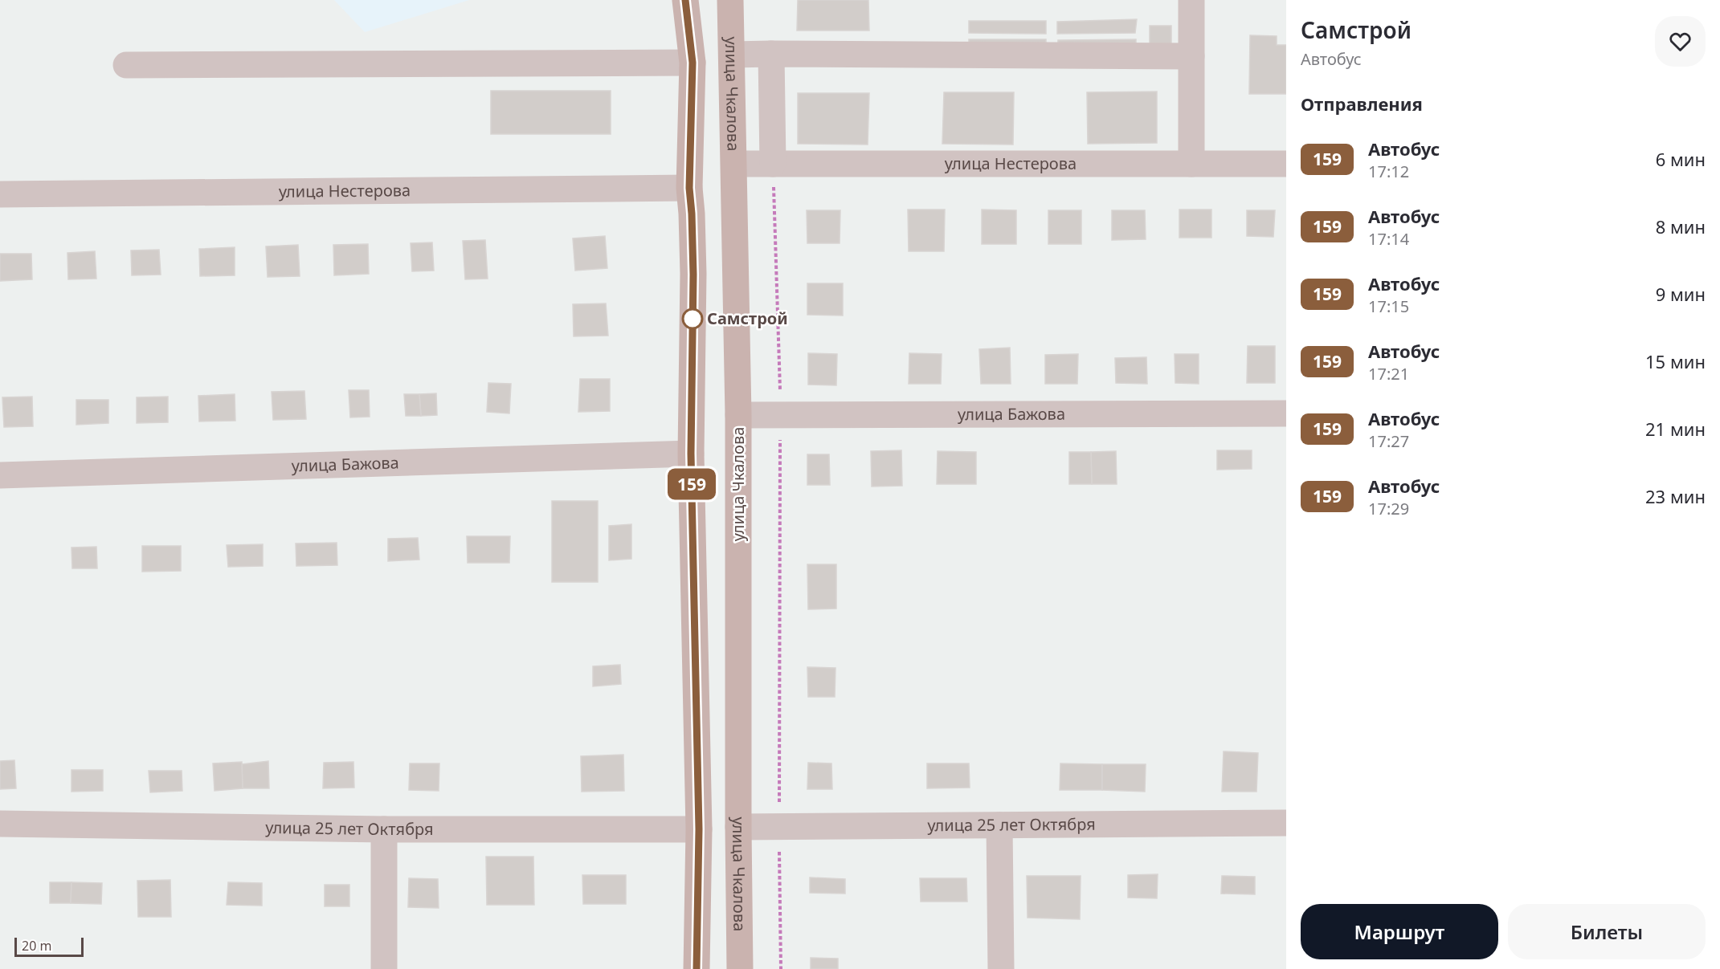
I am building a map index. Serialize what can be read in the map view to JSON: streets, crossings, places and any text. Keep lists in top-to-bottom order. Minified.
{"streets":{"main road":["улица Чкалова"],"street":["улица Нестерова","улица Бажова","улица 25 лет Октября"]},"crossings":[["улица Чкалова","улица Нестерова"],["улица Чкалова","улица Бажова"],["улица Чкалова","улица 25 лет Октября"]],"places":["Самстрой"],"lines":["bus line 159"],"scale_bar":"20 m","page":{"on_map":"159","heading":[["Самстрой","Автобус"],"Отправления"],"list":[{"mark":"159","name":"Автобус","note":"17:12","value":"6 мин"},{"mark":"159","name":"Автобус","note":"17:14","value":"8 мин"},{"mark":"159","name":"Автобус","note":"17:15","value":"9 мин"},{"mark":"159","name":"Автобус","note":"17:21","value":"15 мин"},{"mark":"159","name":"Автобус","note":"17:27","value":"21 мин"},{"mark":"159","name":"Автобус","note":"17:29","value":"23 мин"}],"buttons":["Маршрут","Билеты"],"scale":"20 m"}}
